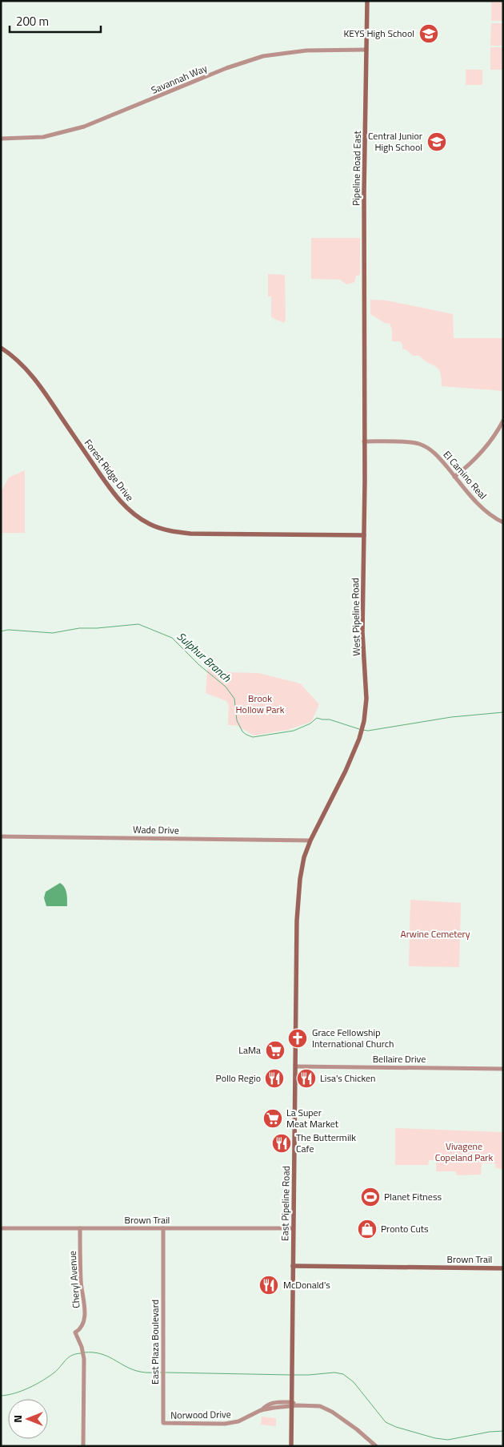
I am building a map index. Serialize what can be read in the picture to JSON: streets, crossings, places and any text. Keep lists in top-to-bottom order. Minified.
{"streets":{"main road":["Pipeline Road East","Forest Ridge Drive","West Pipeline Road","East Pipeline Road","Brown Trail"],"street":["Savannah Way","El Camino Real","Wade Drive","Bellaire Drive","Cheryl Avenue","East Plaza Boulevard","Norwood Drive"]},"crossings":[["Savannah Way","Pipeline Road East"],["Pipeline Road East","West Pipeline Road"],["Forest Ridge Drive","West Pipeline Road"],["El Camino Real","West Pipeline Road"],["West Pipeline Road","Wade Drive"],["West Pipeline Road","East Pipeline Road"],["Bellaire Drive","East Pipeline Road"],["East Pipeline Road","Brown Trail"],["East Pipeline Road","Norwood Drive"],["Brown Trail","Cheryl Avenue"],["Brown Trail","East Plaza Boulevard"],["East Plaza Boulevard","Norwood Drive"]],"water":["Sulphur Branch"],"parks":["Brook Hollow Park","Arwine Cemetery","Vivagene Copeland Park"],"places":{"school or university":["KEYS High School","Central Junior High School"],"church":["Grace Fellowship International Church"],"supermarket":["LaMa","La Super Meat Market"],"restaurant":["Pollo Regio","Lisa's Chicken","The Buttermilk Cafe","McDonald's"],"sports":["Planet Fitness"],"shop":["Pronto Cuts"]},"scale_bar":"200 m","north":"left"}
